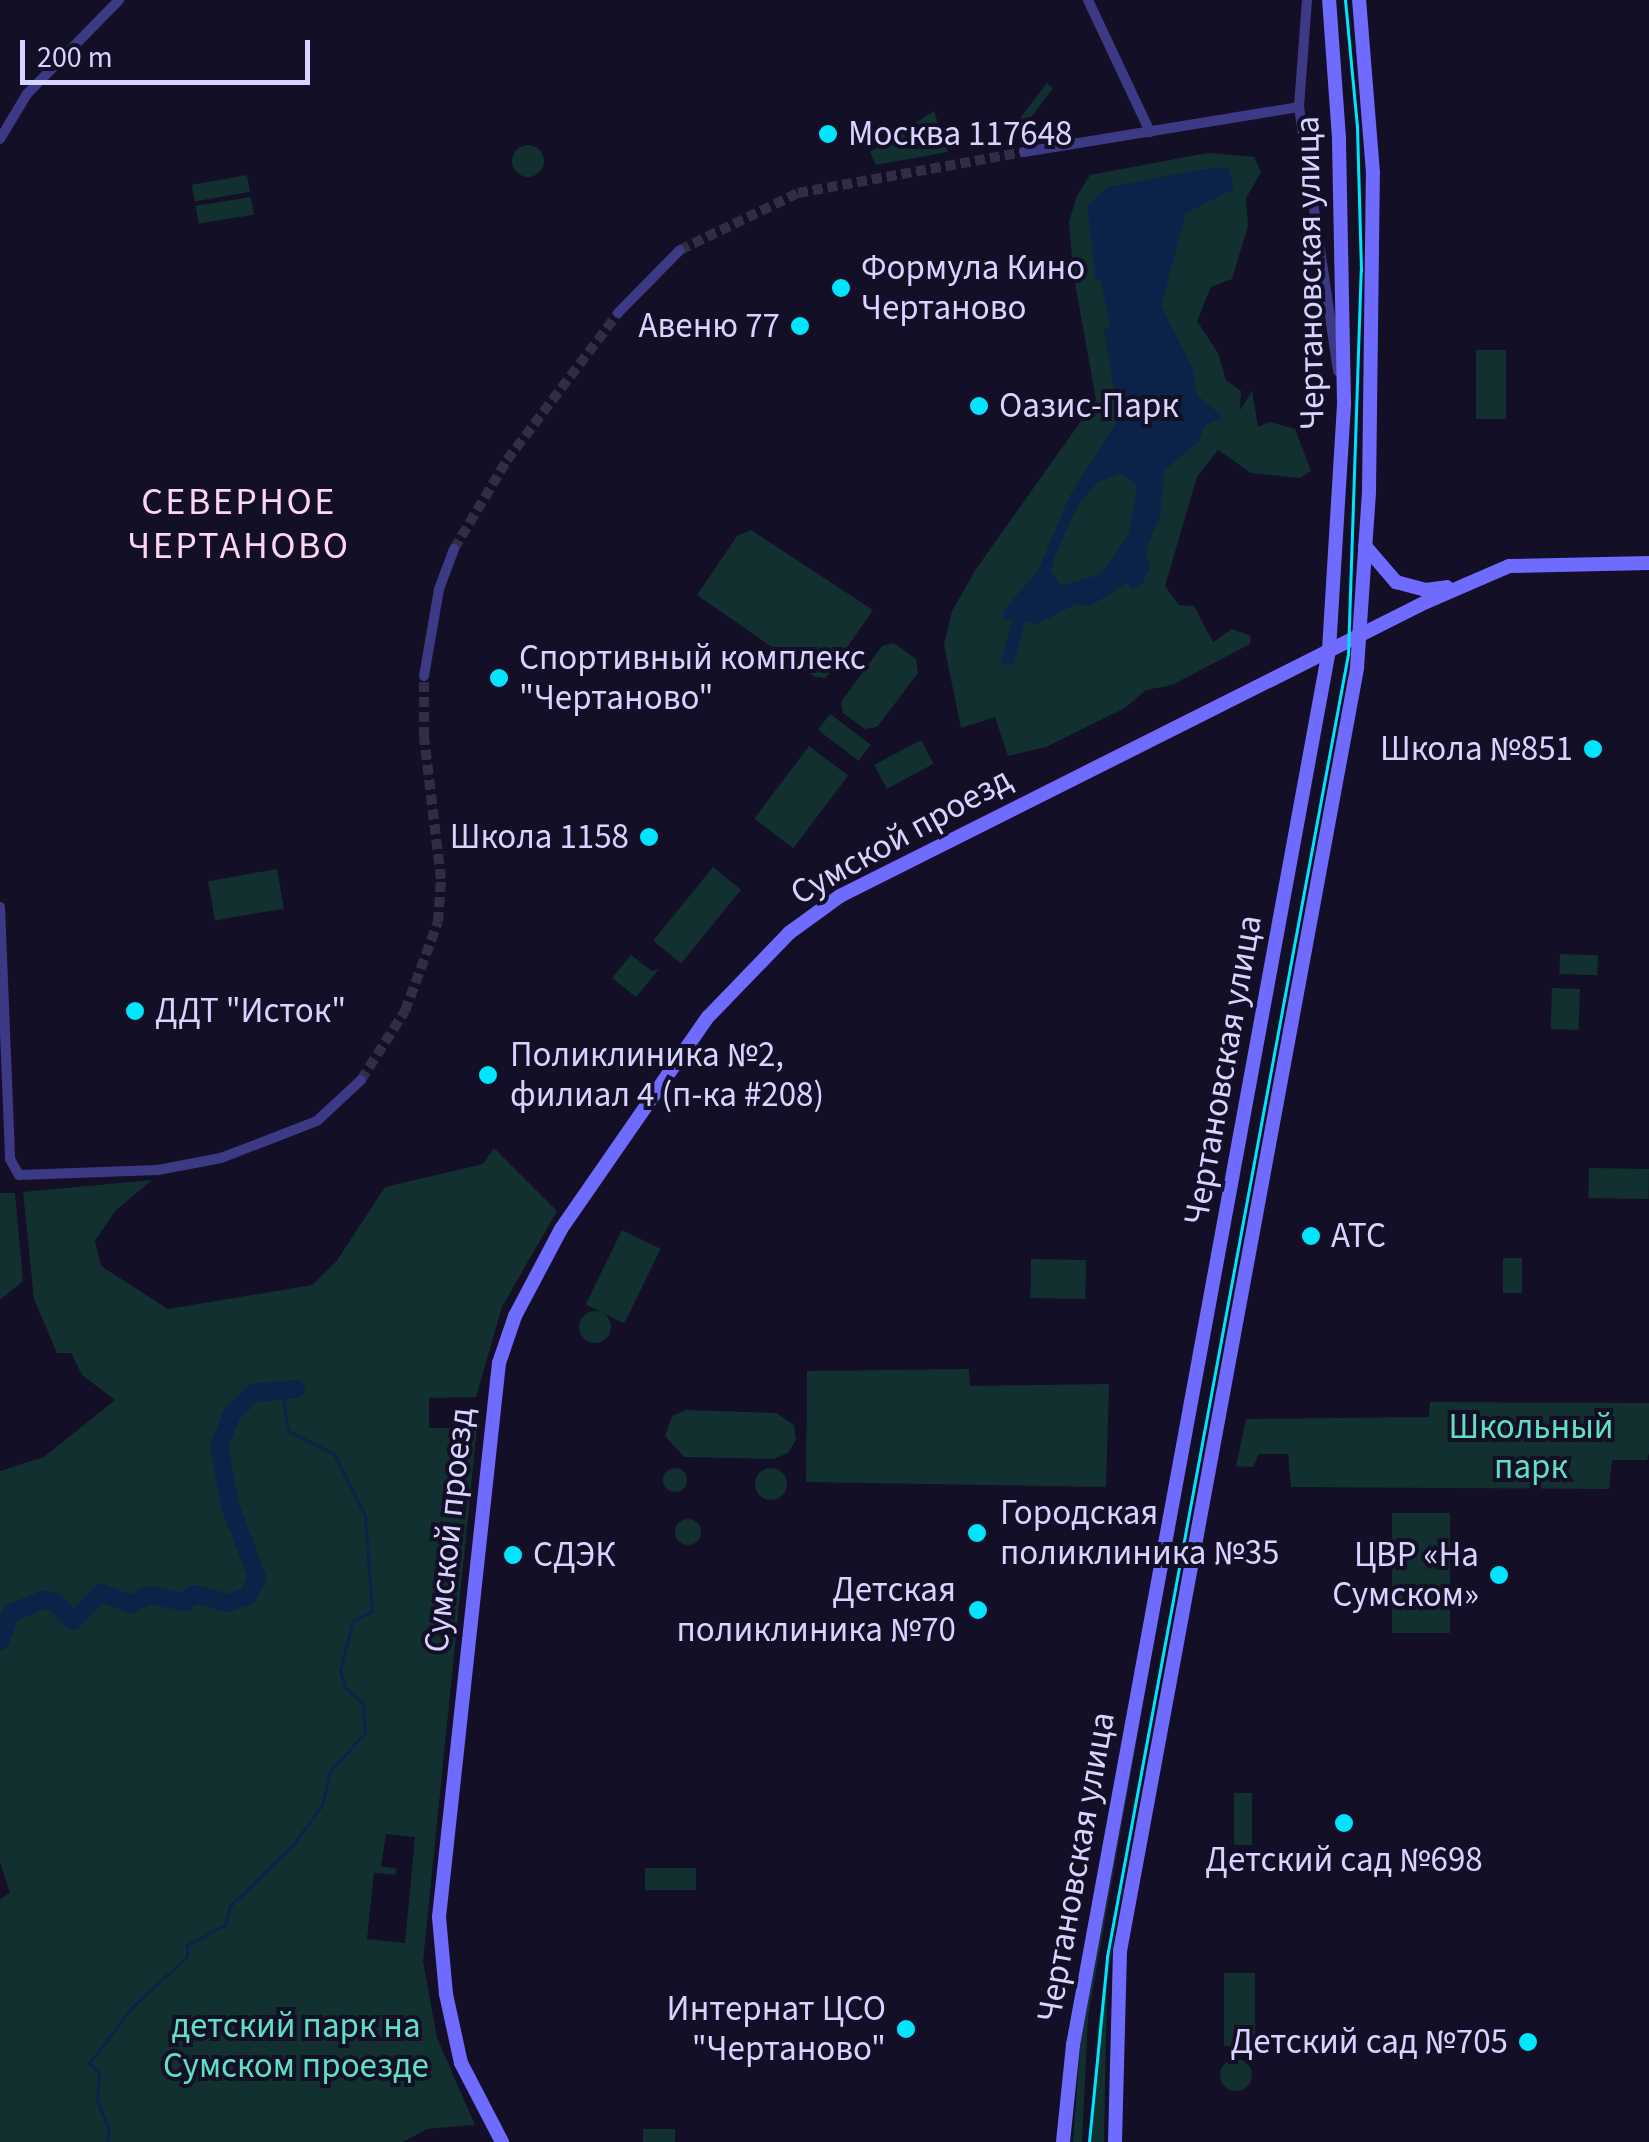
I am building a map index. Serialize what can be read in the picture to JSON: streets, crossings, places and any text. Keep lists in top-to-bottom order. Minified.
{"streets":{"main road":["Чертановская улица","Сумской проезд"]},"crossings":[["Чертановская улица","Сумской проезд"]],"districts":["СЕВЕРНОЕ ЧЕРТАНОВО"],"parks":["Школьный парк","детский парк на Сумском проезде"],"places":["Москва 117648","Формула Кино Чертаново","Авеню 77","Оазис-Парк","Спортивный комплекс \"Чертаново\"","Школа №851","Школа 1158","ДДТ \"Исток\"","Поликлиника №2, филиал 4 (п-ка #208)","АТС","Городская поликлиника №35","СДЭК","ЦВР «На Сумском»","Детская поликлиника №70","Детский сад №698","Интернат ЦСО \"Чертаново\"","Детский сад №705"],"scale_bar":"200 m"}
